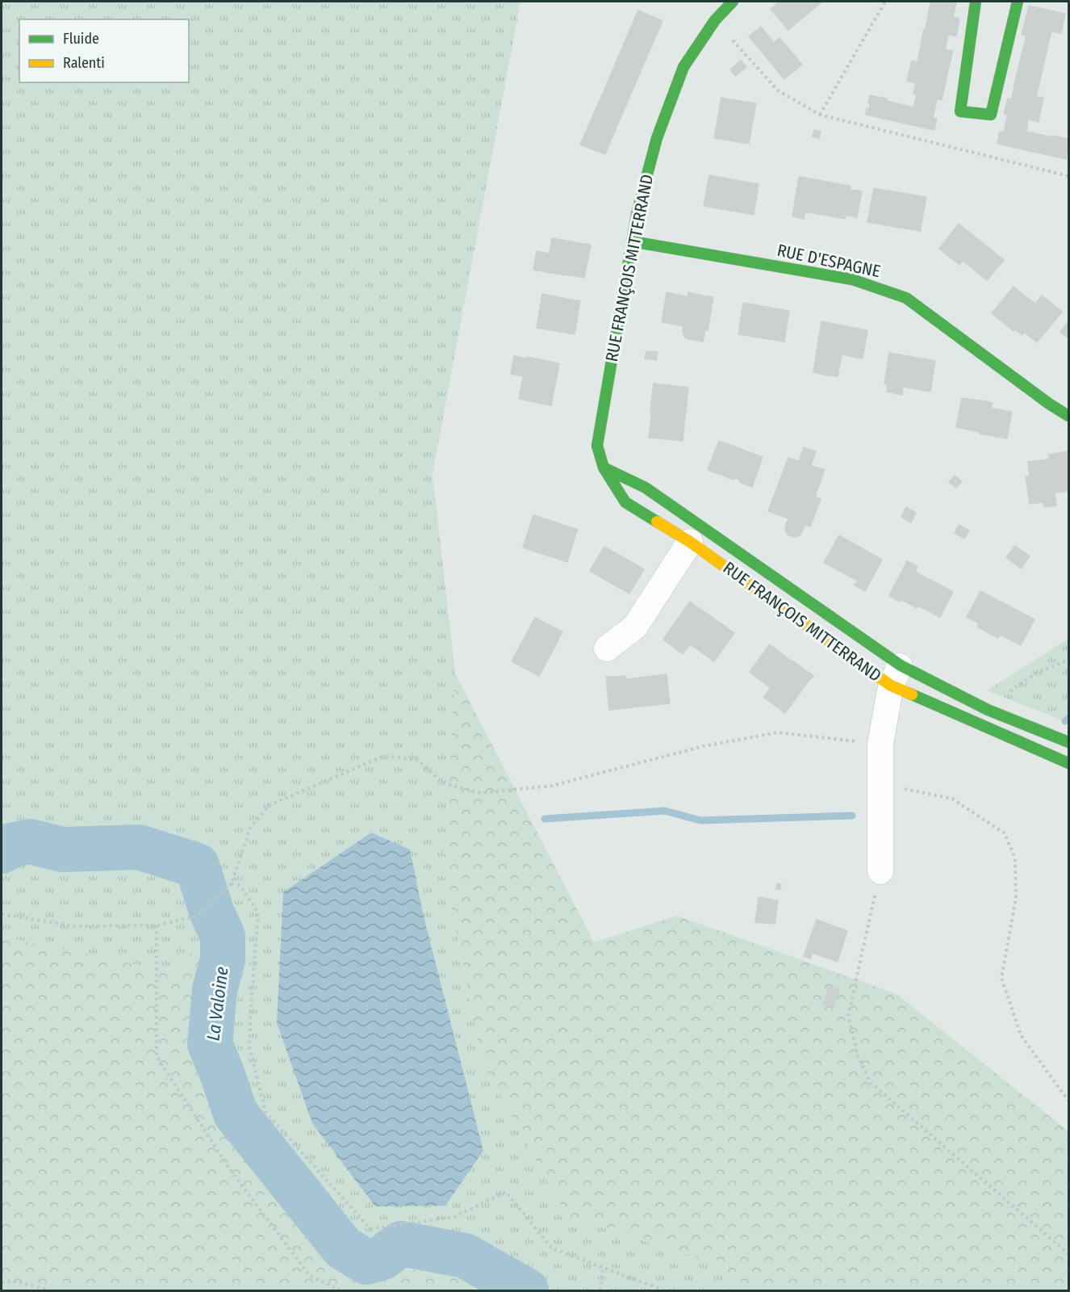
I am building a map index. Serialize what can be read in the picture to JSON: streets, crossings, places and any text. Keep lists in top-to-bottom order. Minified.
{"streets":{"street":["RUE D'ESPAGNE","RUE FRANÇOIS MITTERRAND"]},"crossings":[["RUE D'ESPAGNE","RUE FRANÇOIS MITTERRAND"]],"water":["La Valoine"],"legend":["Fluide","Ralenti"]}
